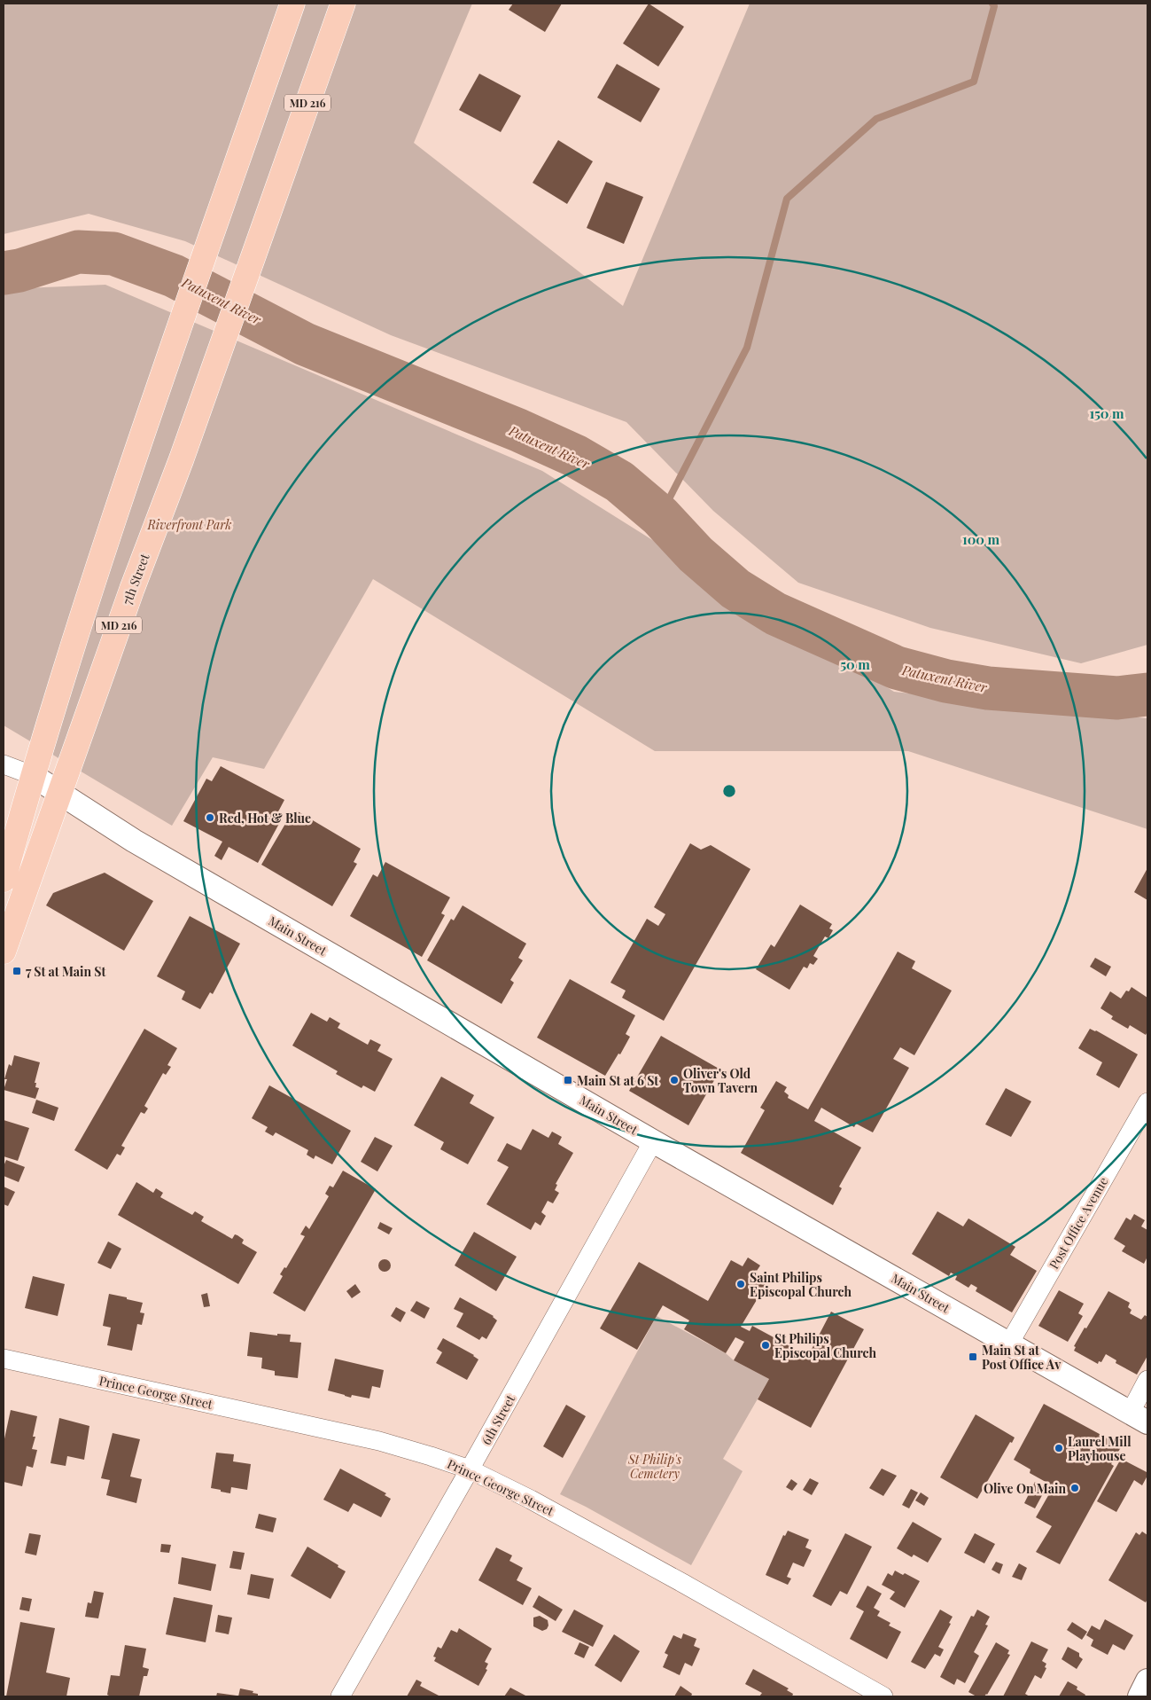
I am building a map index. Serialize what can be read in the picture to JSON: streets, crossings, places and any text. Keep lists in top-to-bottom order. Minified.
{"streets":{"main road":["MD 216","7th Street"],"street":["Main Street","Post Office Avenue","Prince George Street","6th Street"]},"crossings":[["MD 216","Main Street"],["7th Street","Main Street"],["Main Street","Post Office Avenue"],["Main Street","6th Street"],["Prince George Street","6th Street"]],"water":["Patuxent River"],"parks":["Riverfront Park","St Philip's Cemetery"],"places":{"other":["Red, Hot & Blue","Oliver's Old Town Tavern","Saint Philips Episcopal Church","St Philips Episcopal Church","Laurel Mill Playhouse","Olive On Main"],"transit":["7 St at Main St","Main St at 6 St","Main St at Post Office Av"]},"rings":["150 m","100 m","50 m"]}
